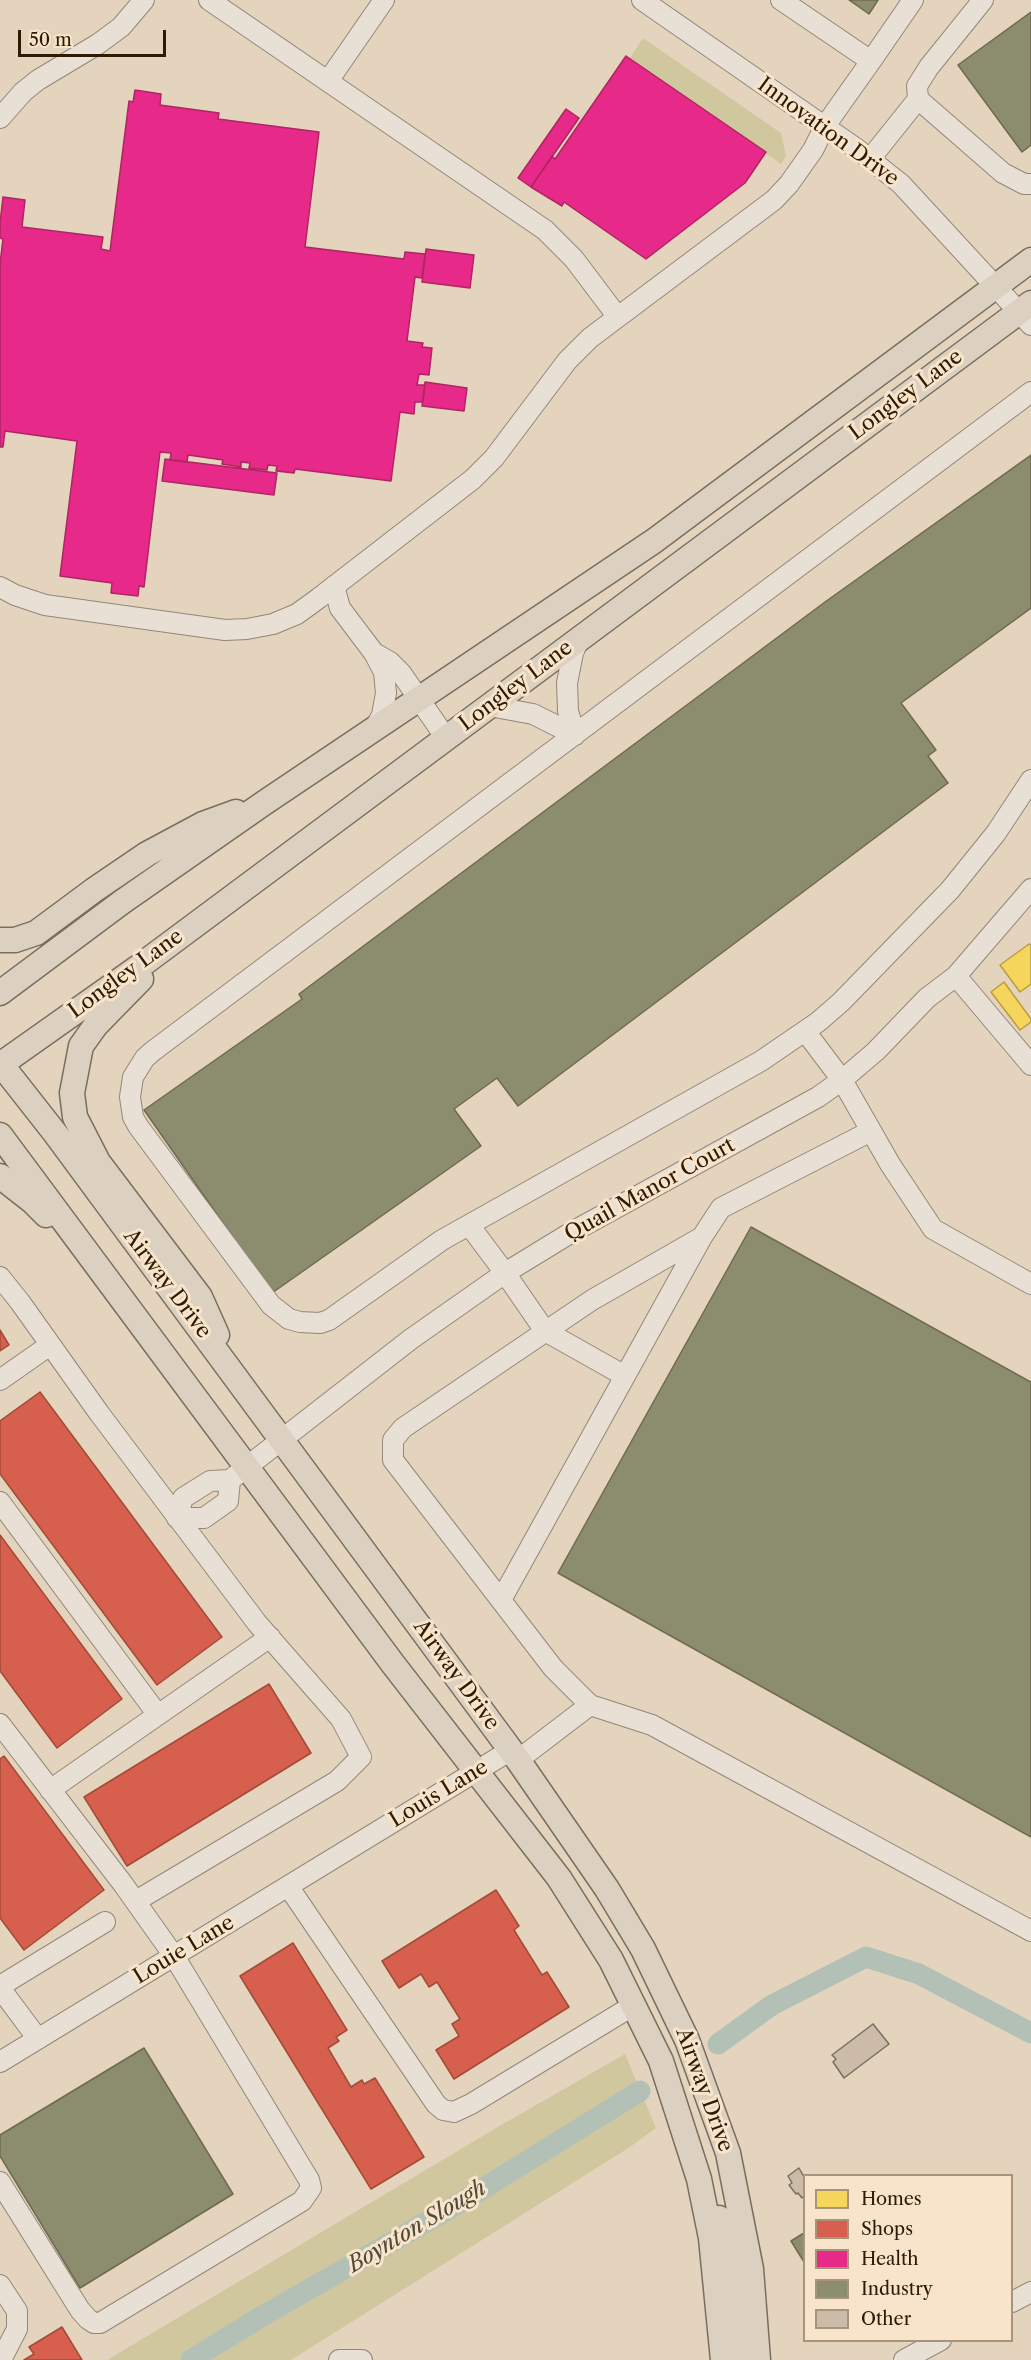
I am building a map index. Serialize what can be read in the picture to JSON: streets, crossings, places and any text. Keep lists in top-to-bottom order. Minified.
{"streets":{"main road":["Longley Lane","Airway Drive"],"street":["Innovation Drive","Quail Manor Court","Louis Lane","Louie Lane"]},"crossings":[["Innovation Drive","Longley Lane"],["Longley Lane","Airway Drive"],["Quail Manor Court","Airway Drive"],["Airway Drive","Louis Lane"],["Louis Lane","Louie Lane"]],"water":["Boynton Slough"],"legend":["Homes","Shops","Health","Industry","Other"],"scale_bar":"50 m"}
